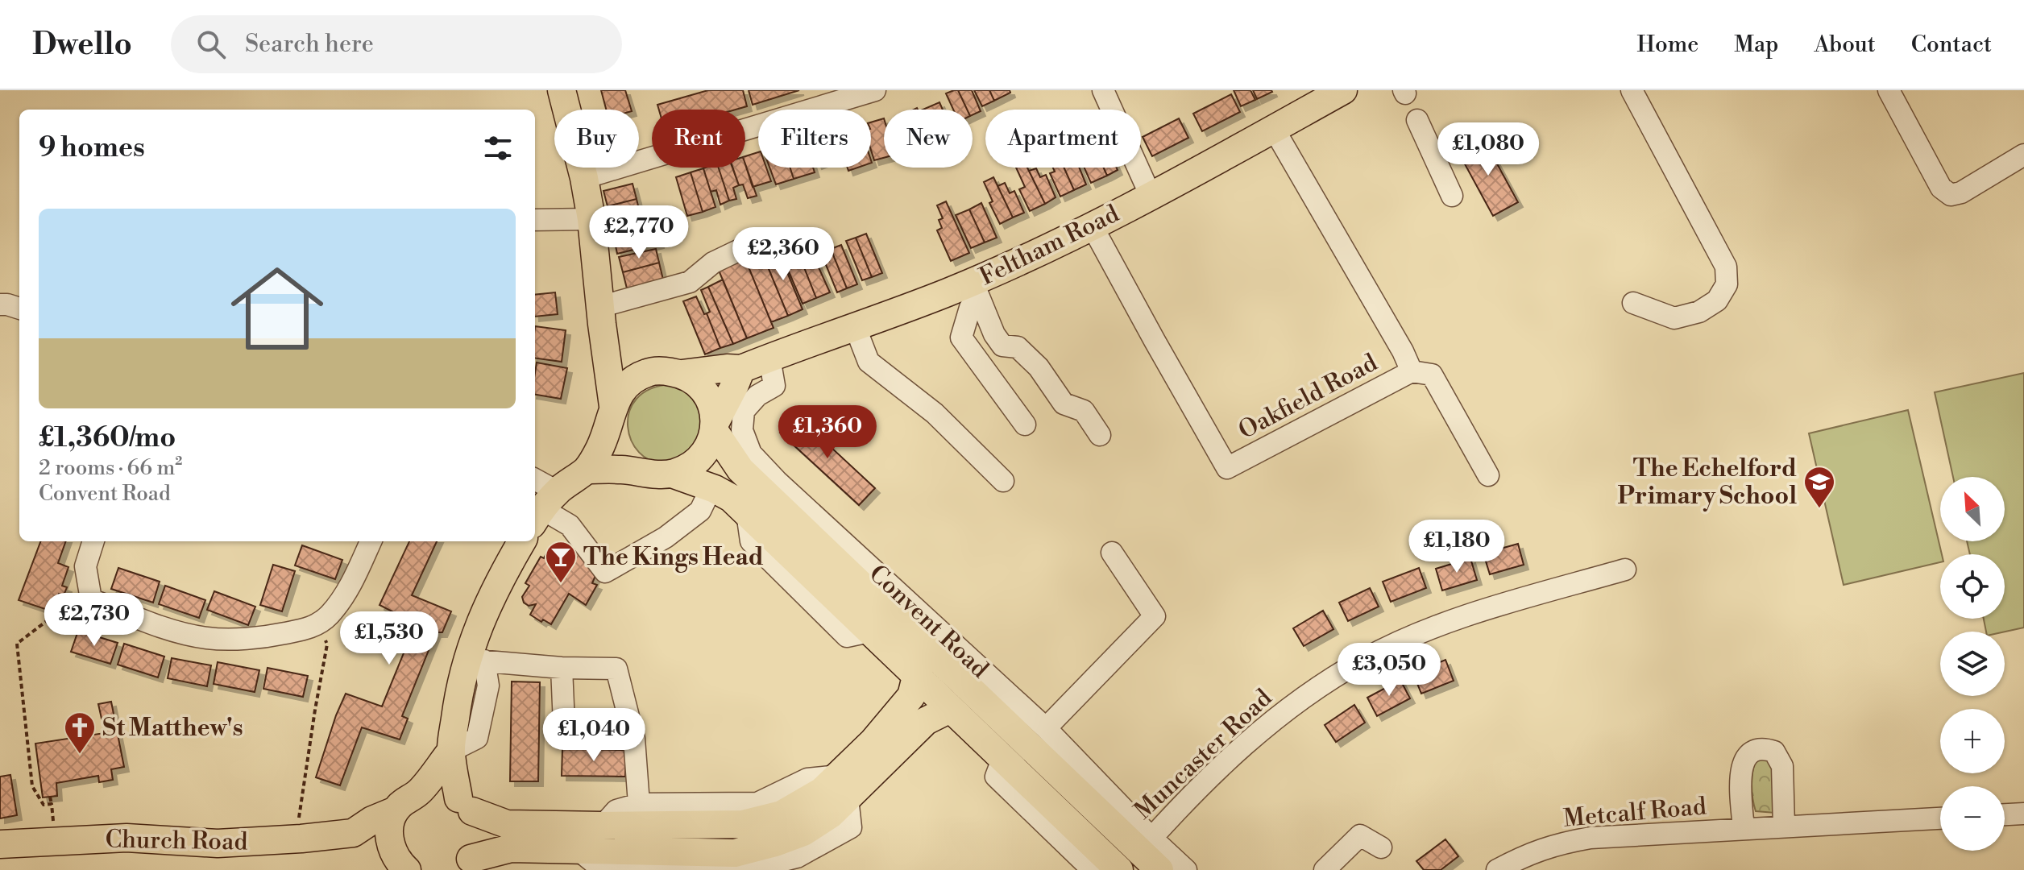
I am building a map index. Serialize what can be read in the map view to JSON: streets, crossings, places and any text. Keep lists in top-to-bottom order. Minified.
{"streets":{"main road":["Feltham Road","Convent Road","Church Road"],"street":["Oakfield Road","Muncaster Road","Metcalf Road"]},"crossings":[["Feltham Road","Oakfield Road"],["Feltham Road","Convent Road"],["Convent Road","Muncaster Road"]],"places":{"school or university":["The Echelford Primary School"],"bar":["The Kings Head"],"church":["St Matthew's"]},"north":"top left","page":{"header":"Dwello","search":"Search here","nav":["Home","Map","About","Contact"],"chip":["Buy","Rent","Filters","New","Apartment"],"heading":"9 homes","price":["£1,080","£2,770","£2,360","£1,360","£1,180","£2,730","£1,530","£3,050","£1,040"],"list":[{"name":"£1,360/mo","note":"2 rooms · 66 m² · Convent Road"}],"map_buttons":["+","−"]}}
